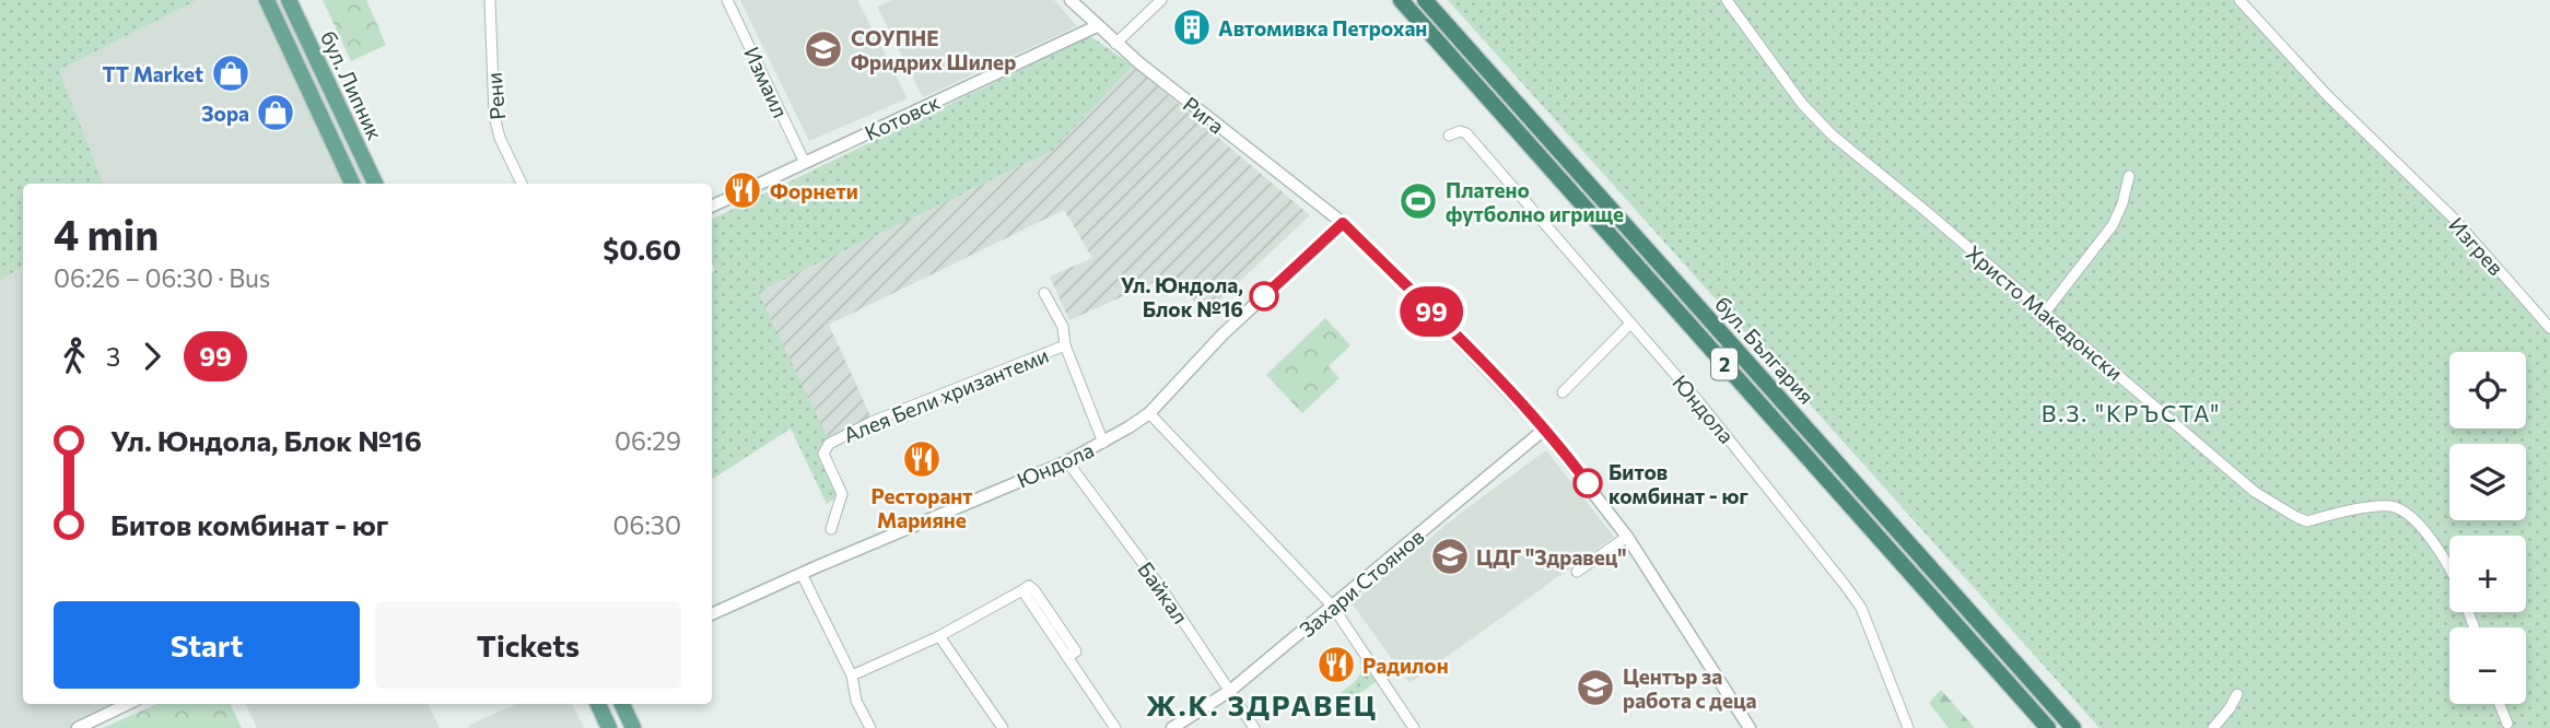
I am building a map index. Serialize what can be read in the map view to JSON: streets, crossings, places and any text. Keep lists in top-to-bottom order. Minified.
{"streets":{"highway":["бул. България","2"],"main road":["бул. Липник"],"street":["Измаил","Рени","Рига","Котовск","Изгрев","Христо Македонски","Алея Бели хризантеми","Юндола","Захари Стоянов","Байкал"]},"crossings":[["Измаил","Котовск"],["Рига","Котовск"],["Рига","Юндола"],["Рига","Захари Стоянов"],["Юндола","Байкал"],["Захари Стоянов","Байкал"]],"districts":["В.З. \"КРЪСТА\"","Ж.К. ЗДРАВЕЦ"],"places":{"building":["Автомивка Петрохан"],"school or university":["СОУПНЕ Фридрих Шилер","ЦДГ \"Здравец\"","Център за работа с деца"],"shop":["TT Market","Зора"],"restaurant":["Форнети","Ресторант Марияне","Радилон"],"sports":["Платено футболно игрище"],"other":["Ул. Юндола, Блок №16","Битов комбинат - юг"]},"lines":["bus line 99"],"page":{"on_map":"99","heading":["4 min","06:26 – 06:30 · Bus","$0.60"],"legs":["3","99"],"map_buttons":["+","−"],"list":[{"name":"Ул. Юндола, Блок №16","value":"06:29"},{"name":"Битов комбинат - юг","value":"06:30"}],"buttons":["Start","Tickets"]}}
